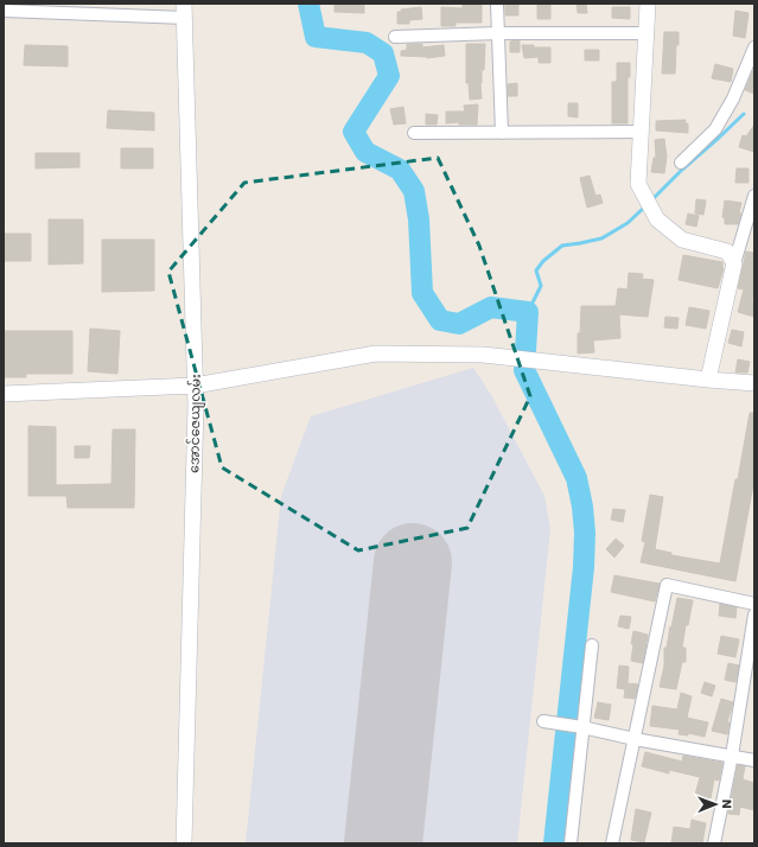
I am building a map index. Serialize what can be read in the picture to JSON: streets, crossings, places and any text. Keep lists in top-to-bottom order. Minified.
{"streets":{"street":["အောင်ဇေယျလမ်း"]},"north":"right"}
